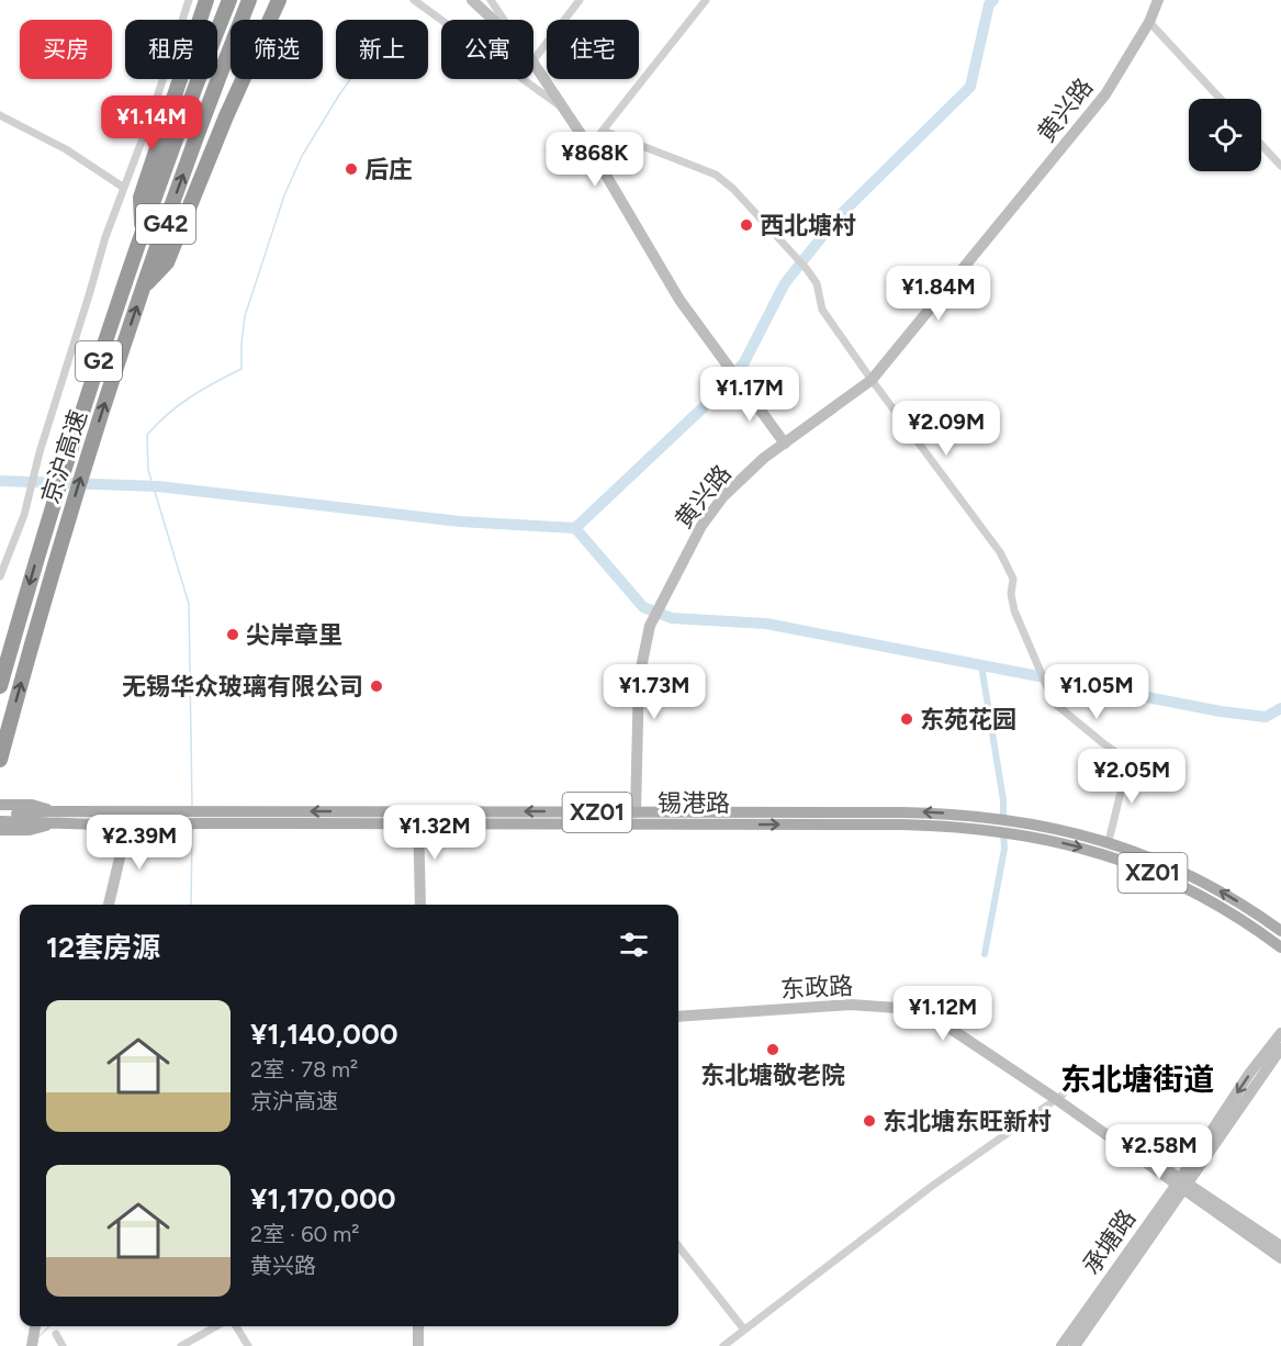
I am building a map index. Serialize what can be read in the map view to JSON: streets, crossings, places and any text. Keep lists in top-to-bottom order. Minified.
{"streets":{"highway":["G42","G2","京沪高速"],"main road":["锡港路","XZ01"],"street":["黄兴路","东政路","承塘路"]},"crossings":[["黄兴路","锡港路"],["G42","京沪高速"],["东政路","承塘路"]],"districts":["东北塘街道"],"places":["后庄","西北塘村","尖岸章里","无锡华众玻璃有限公司","东苑花园","东北塘敬老院","东北塘东旺新村"],"page":{"chip":["买房","租房","筛选","新上","公寓","住宅"],"price":["¥1.14M","¥868K","¥1.84M","¥1.17M","¥2.09M","¥1.73M","¥1.05M","¥2.05M","¥1.32M","¥2.39M","¥1.12M","¥2.58M"],"heading":"12套房源","list":[{"name":"¥1,140,000","note":"2室 · 78 m² · 京沪高速"},{"name":"¥1,170,000","note":"2室 · 60 m² · 黄兴路"}]}}
